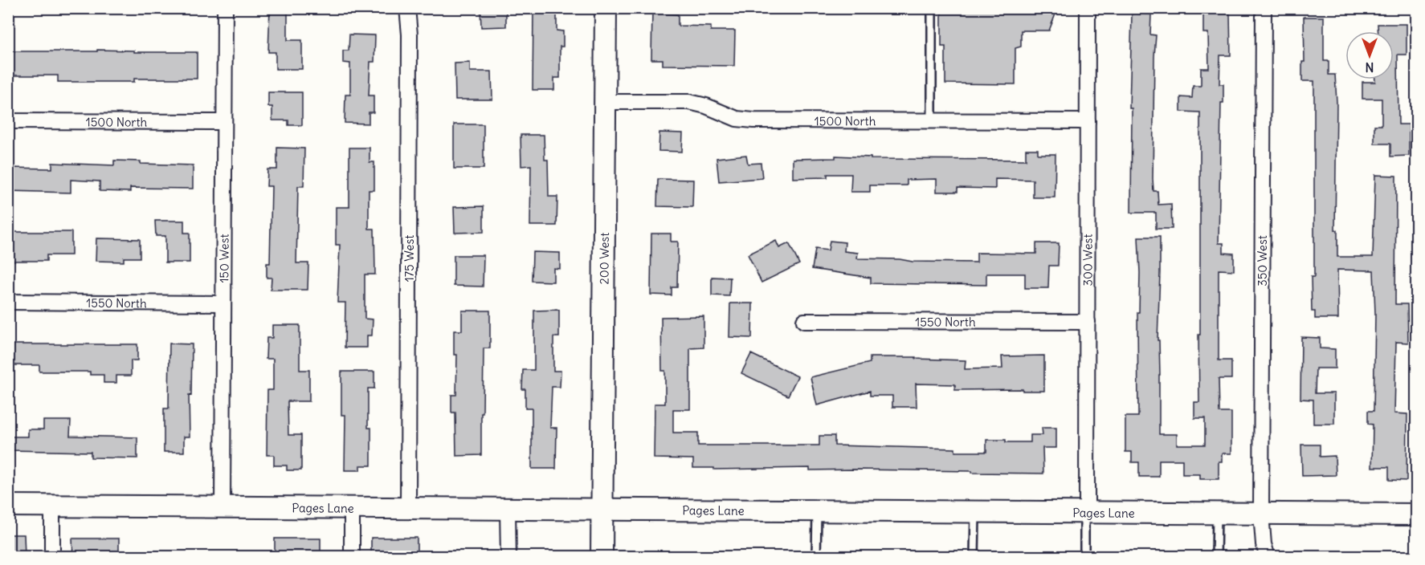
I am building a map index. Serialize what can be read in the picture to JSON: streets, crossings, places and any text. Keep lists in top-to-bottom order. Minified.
{"streets":{"street":["1500 North","150 West","175 West","200 West","300 West","350 West","1550 North","Pages Lane"]},"crossings":[["1500 North","150 West"],["1500 North","200 West"],["1500 North","300 West"],["150 West","1550 North"],["150 West","Pages Lane"],["175 West","Pages Lane"],["200 West","Pages Lane"],["300 West","1550 North"],["300 West","Pages Lane"],["350 West","Pages Lane"]],"north":"bottom"}
